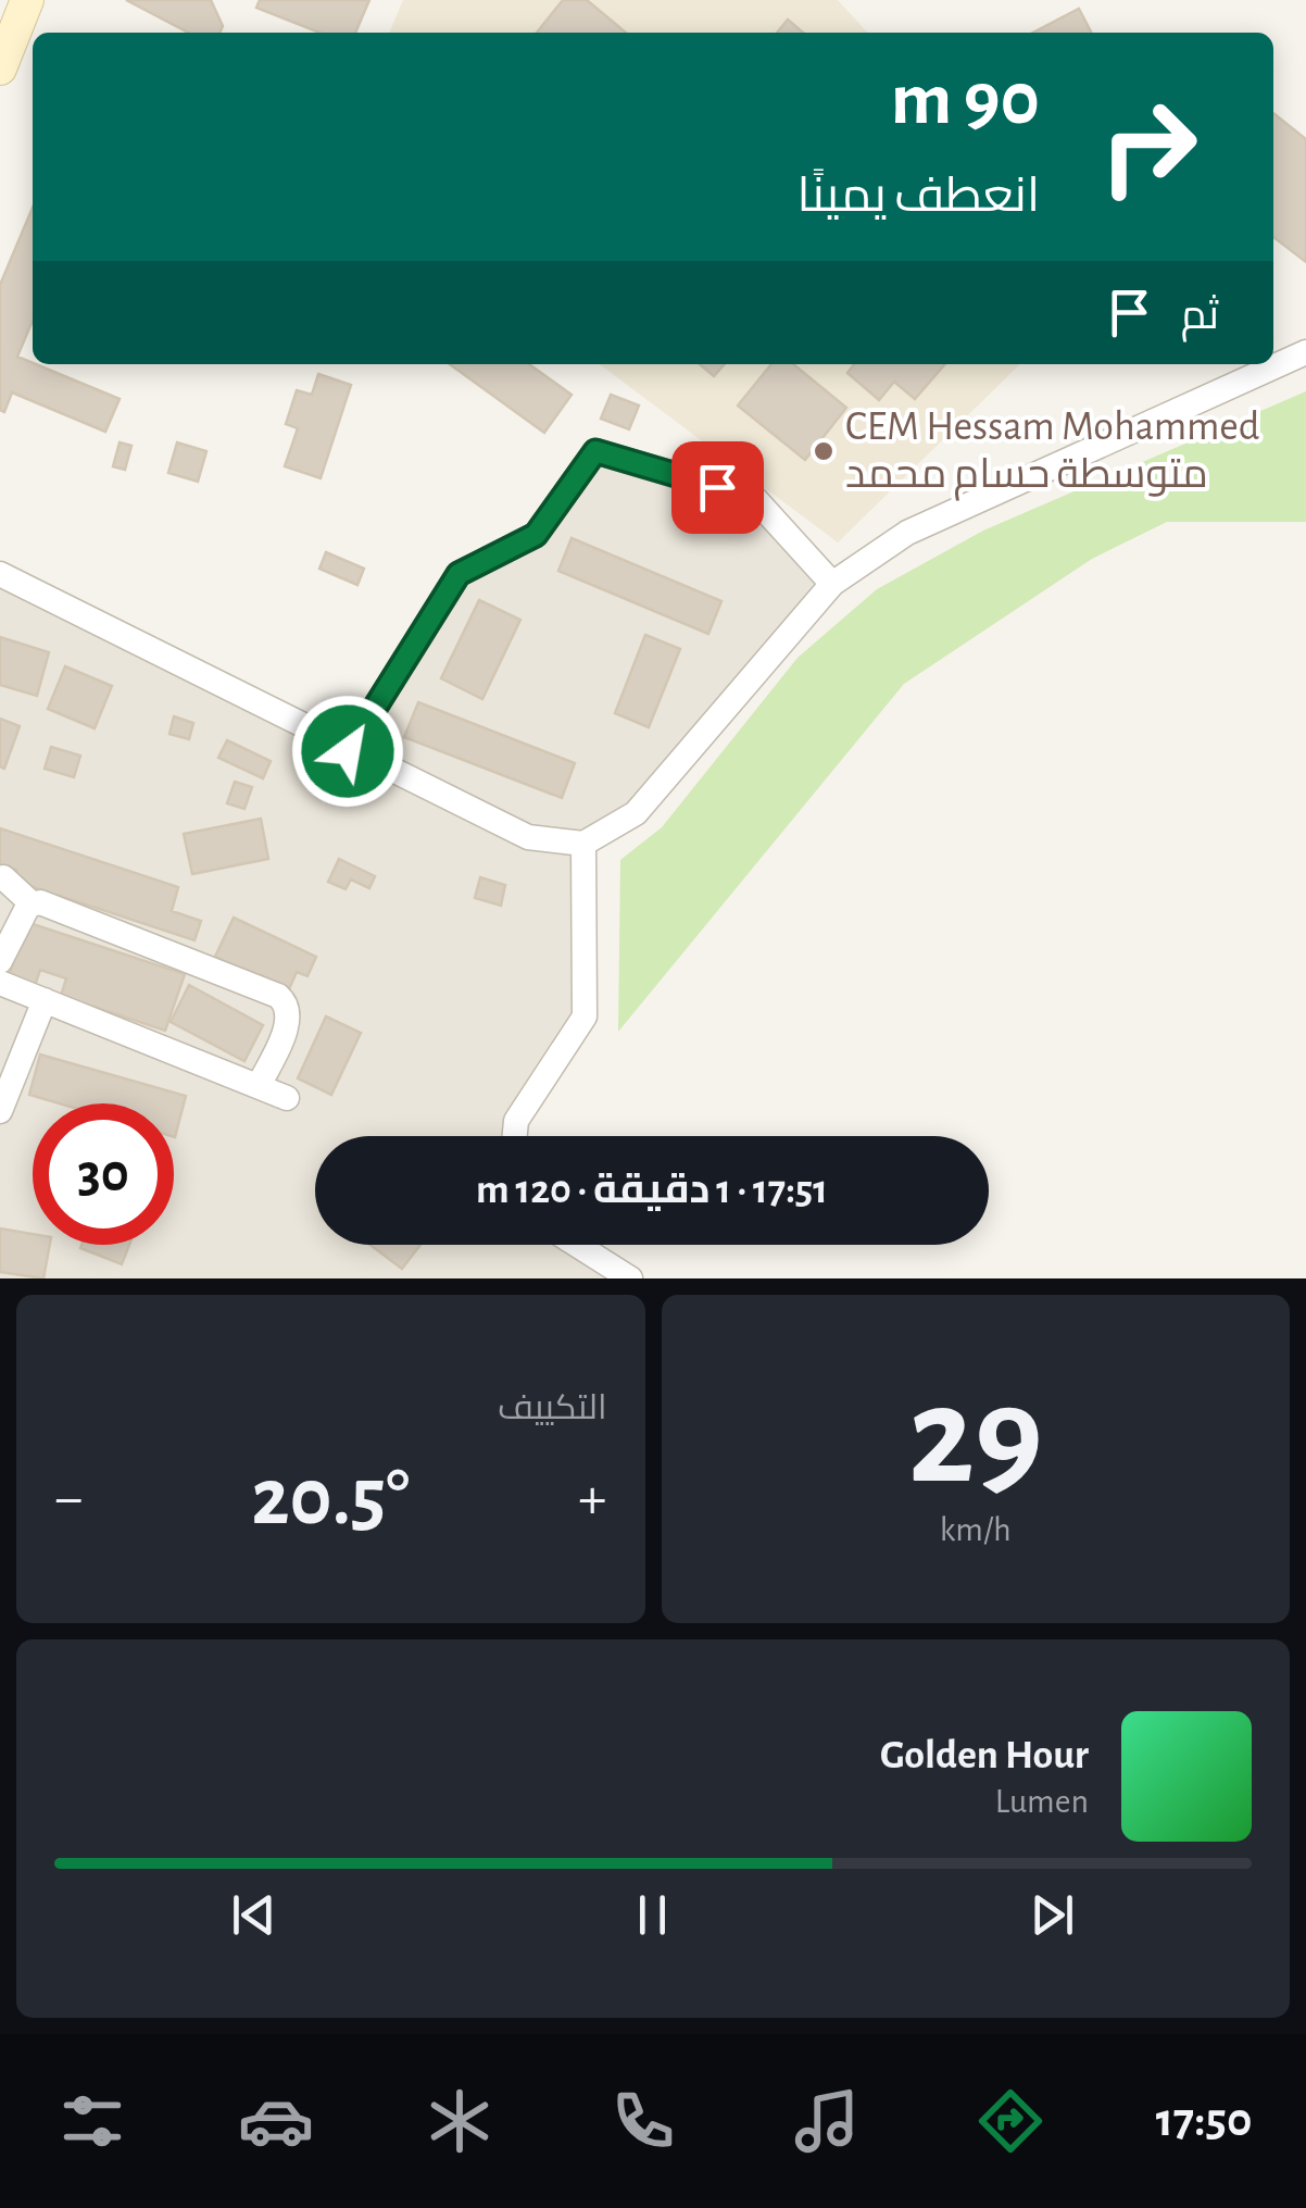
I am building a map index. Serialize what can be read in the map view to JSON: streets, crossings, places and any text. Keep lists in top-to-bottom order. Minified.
{"places":["CEM Hessam Mohammed متوسطة حسام محمد"],"page":{"turn":["90 m","انعطف يمينًا"],"then":"ثم","limit":"30","trip":"17:51 · 1 دقيقة · 120 m","tile":[["29","km/h"],"التكييف"],"heat":["−","20.5°","+"],"song":["Golden Hour","Lumen"],"tabs":"17:50"}}
